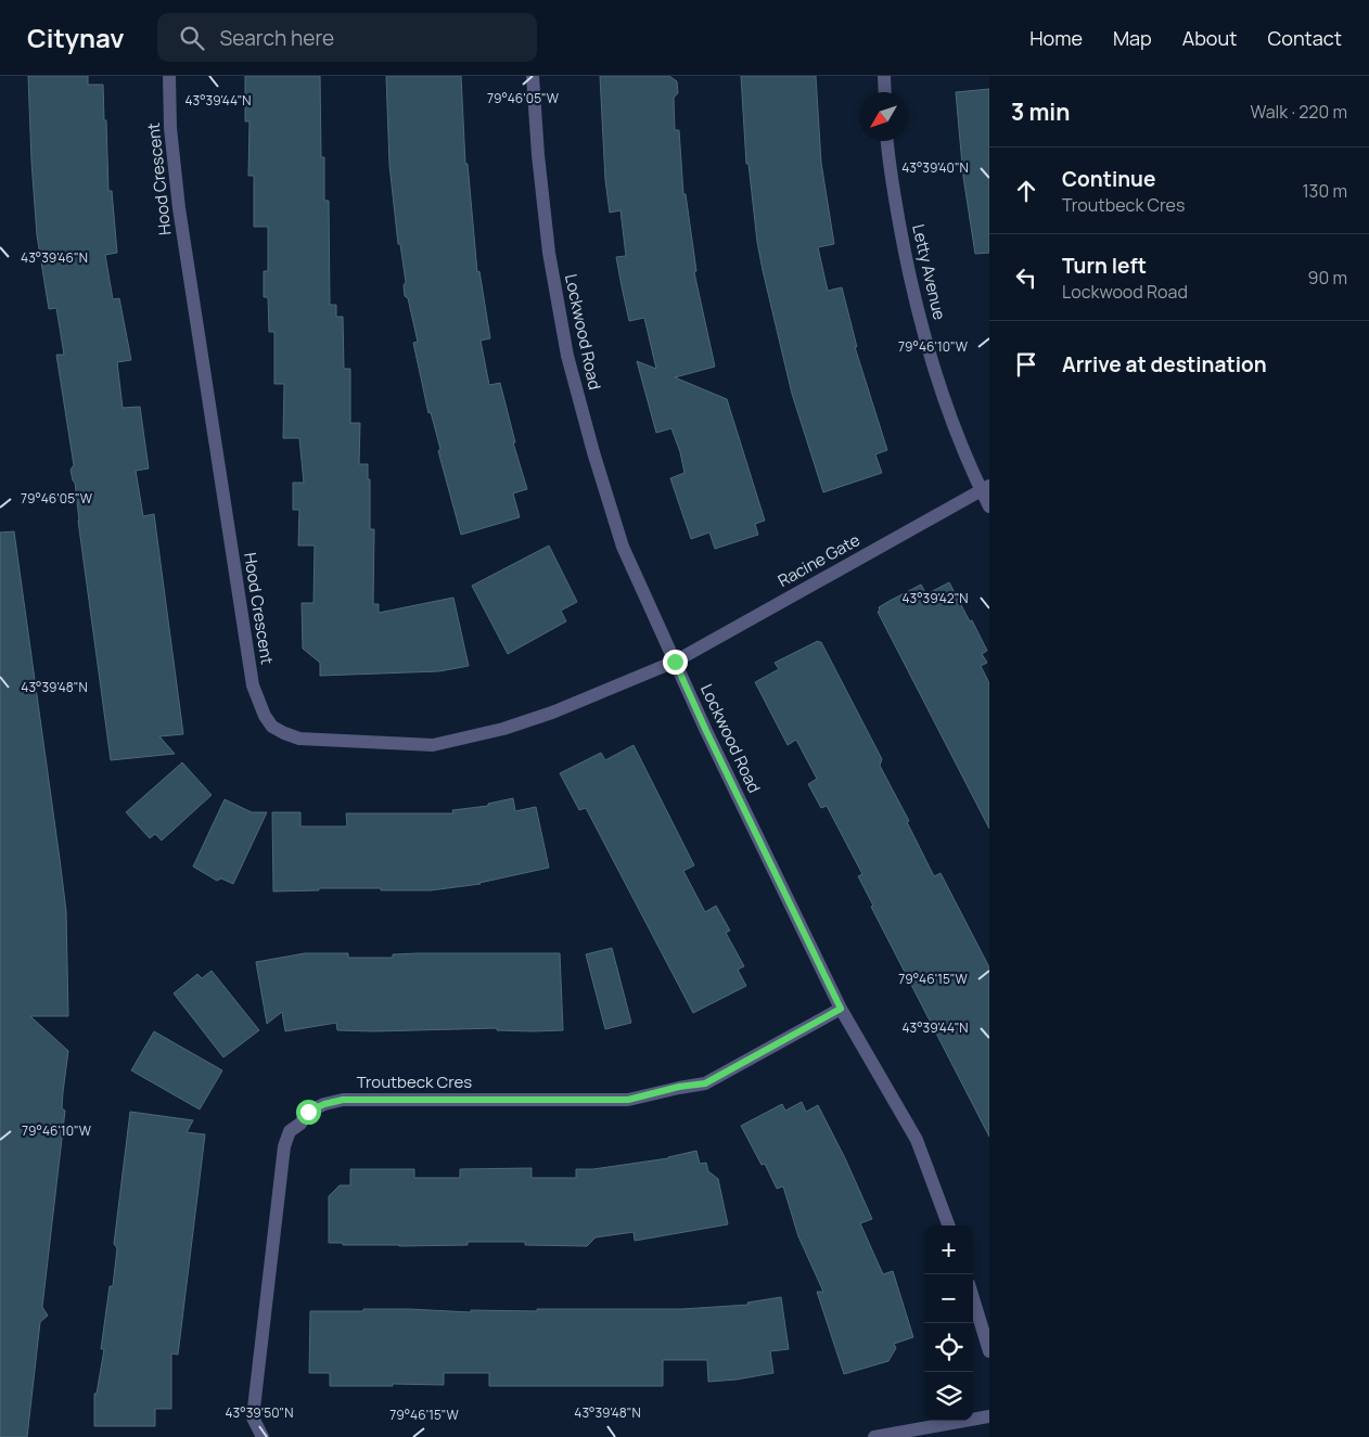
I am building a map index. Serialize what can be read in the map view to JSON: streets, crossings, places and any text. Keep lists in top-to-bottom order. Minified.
{"streets":{"street":["Hood Crescent","Letty Avenue","Lockwood Road","Racine Gate","Troutbeck Cres"]},"crossings":[["Hood Crescent","Lockwood Road"],["Hood Crescent","Racine Gate"],["Letty Avenue","Racine Gate"],["Lockwood Road","Racine Gate"],["Lockwood Road","Troutbeck Cres"]],"north":"bottom left","page":{"header":"Citynav","search":"Search here","nav":["Home","Map","About","Contact"],"heading":["3 min","Walk · 220 m"],"list":[["Continue","Troutbeck Cres","130 m"],["Turn left","Lockwood Road","90 m"],"Arrive at destination"],"map_buttons":["+","−"]},"coordinates":["79°46'05\"W","43°39'44\"N","43°39'40\"N","43°39'46\"N","79°46'10\"W","43°39'42\"N","43°39'48\"N","79°46'15\"W","43°39'50\"N"]}
